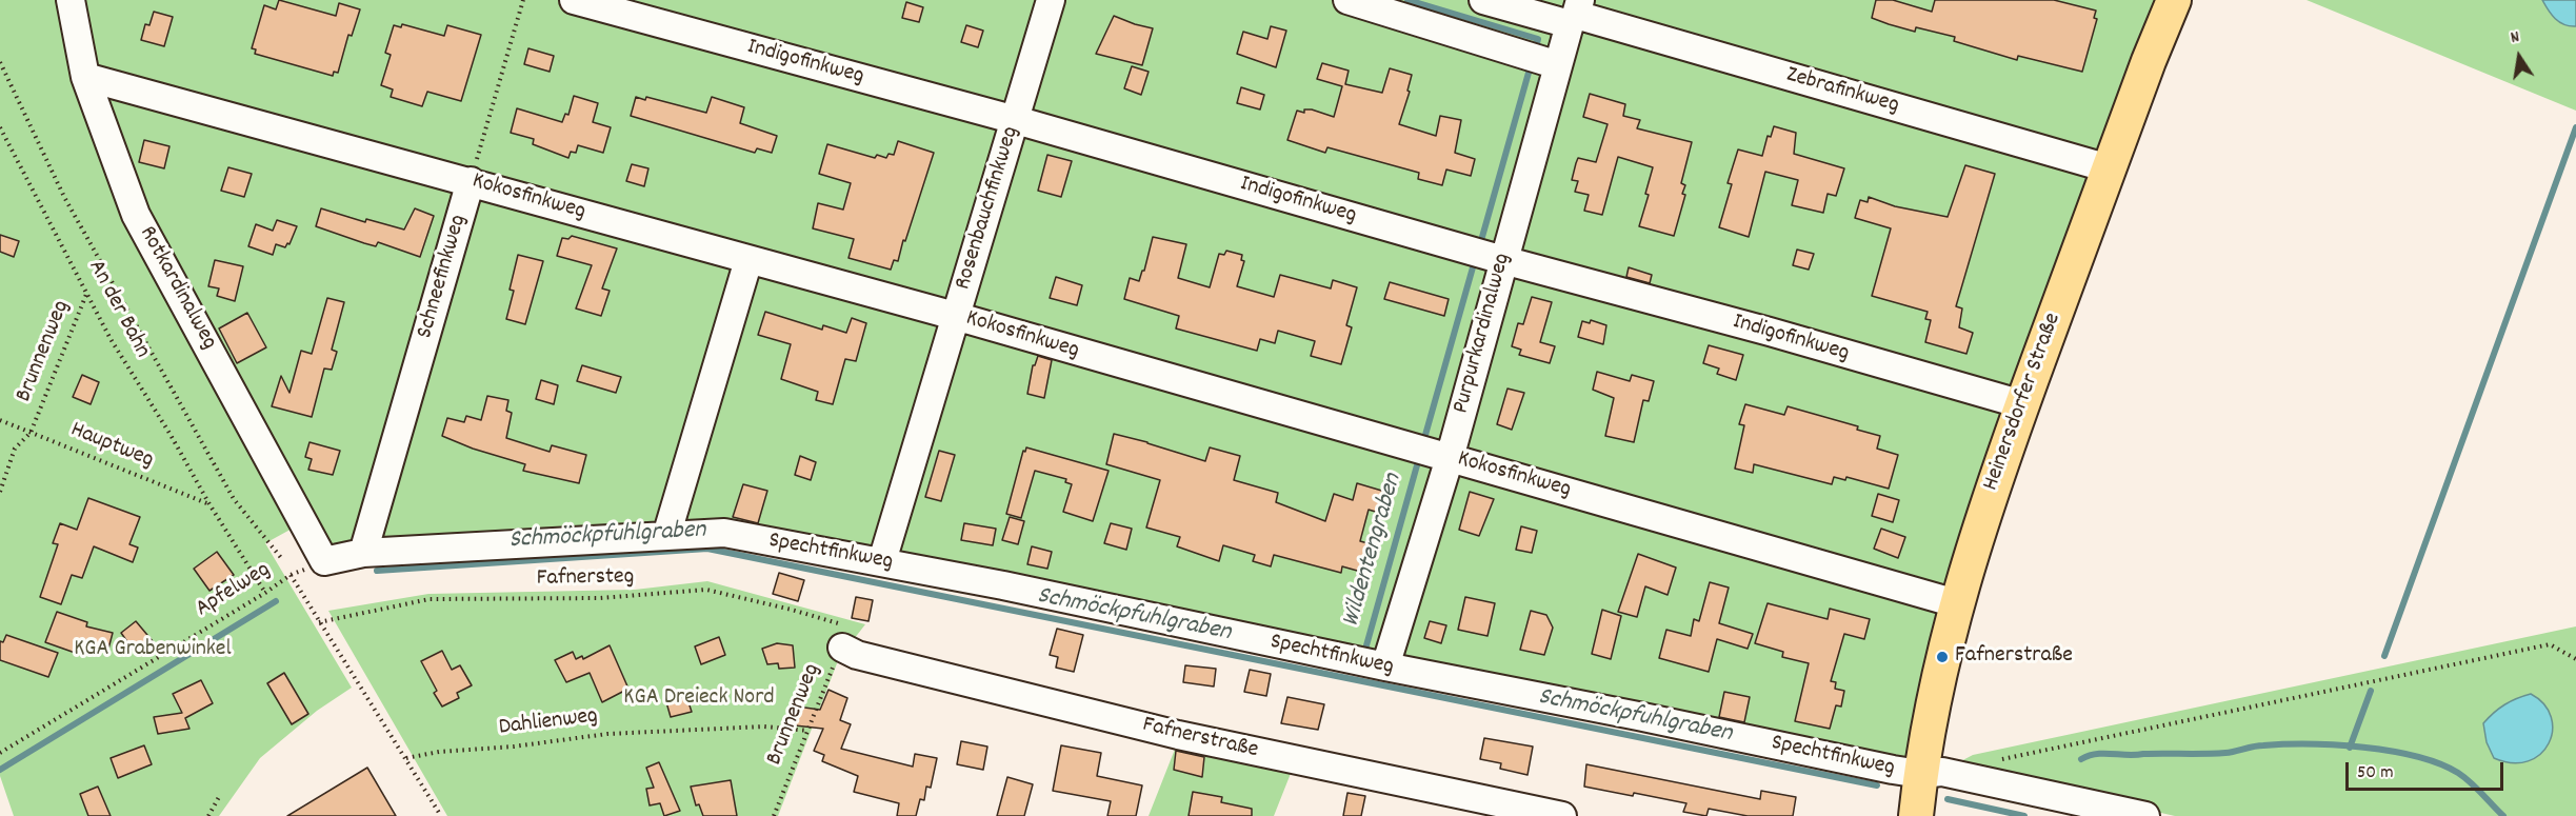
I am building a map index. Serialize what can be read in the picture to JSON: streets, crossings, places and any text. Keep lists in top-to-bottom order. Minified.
{"streets":{"main road":["Heinersdorfer Straße"],"street":["Indigofinkweg","Zebrafinkweg","Kokosfinkweg","Rosenbauchfinkweg","Schneefinkweg","Rotkardinalweg","Purpurkardinalweg","Spechtfinkweg","Fafnerstraße"],"path":["An der Bahn","Brunnenweg","Hauptweg","Fafnersteg","Apfelweg","Dahlienweg"]},"crossings":[["Indigofinkweg","Rosenbauchfinkweg"],["Indigofinkweg","Purpurkardinalweg"],["Indigofinkweg","Heinersdorfer Straße"],["Zebrafinkweg","Purpurkardinalweg"],["Zebrafinkweg","Heinersdorfer Straße"],["Kokosfinkweg","Rosenbauchfinkweg"],["Kokosfinkweg","Schneefinkweg"],["Kokosfinkweg","Rotkardinalweg"],["Kokosfinkweg","Purpurkardinalweg"],["Kokosfinkweg","Heinersdorfer Straße"],["Rosenbauchfinkweg","Spechtfinkweg"],["Schneefinkweg","Spechtfinkweg"],["Rotkardinalweg","Spechtfinkweg"],["An der Bahn","Brunnenweg"],["An der Bahn","Hauptweg"],["An der Bahn","Apfelweg"],["Purpurkardinalweg","Spechtfinkweg"],["Brunnenweg","Hauptweg"],["Brunnenweg","Fafnersteg"],["Brunnenweg","Dahlienweg"],["Brunnenweg","Fafnerstraße"],["Heinersdorfer Straße","Spechtfinkweg"],["Fafnersteg","Apfelweg"],["Fafnersteg","Fafnerstraße"]],"water":["Schmöckpfuhlgraben","Wildentengraben"],"parks":["KGA Grabenwinkel","KGA Dreieck Nord"],"places":["Fafnerstraße"],"scale_bar":"50 m","north":"top"}
